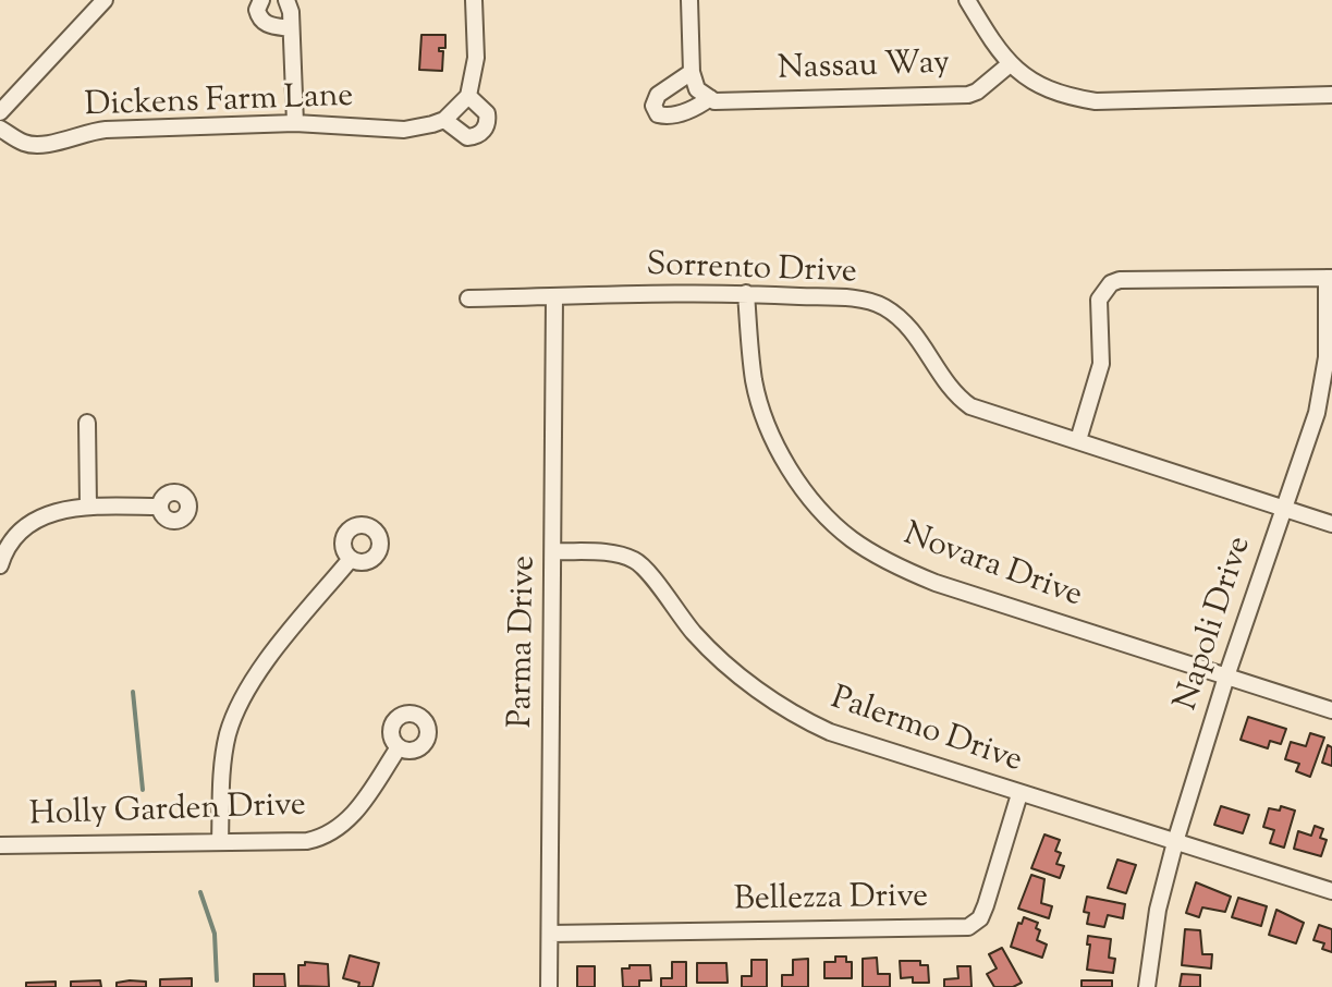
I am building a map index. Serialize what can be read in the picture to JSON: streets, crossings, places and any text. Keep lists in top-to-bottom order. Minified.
{"streets":{"street":["Nassau Way","Dickens Farm Lane","Sorrento Drive","Novara Drive","Napoli Drive","Parma Drive","Palermo Drive","Holly Garden Drive","Bellezza Drive"]},"crossings":[["Sorrento Drive","Novara Drive"],["Sorrento Drive","Napoli Drive"],["Sorrento Drive","Parma Drive"],["Novara Drive","Napoli Drive"],["Napoli Drive","Palermo Drive"],["Parma Drive","Palermo Drive"],["Parma Drive","Bellezza Drive"],["Palermo Drive","Bellezza Drive"]]}
